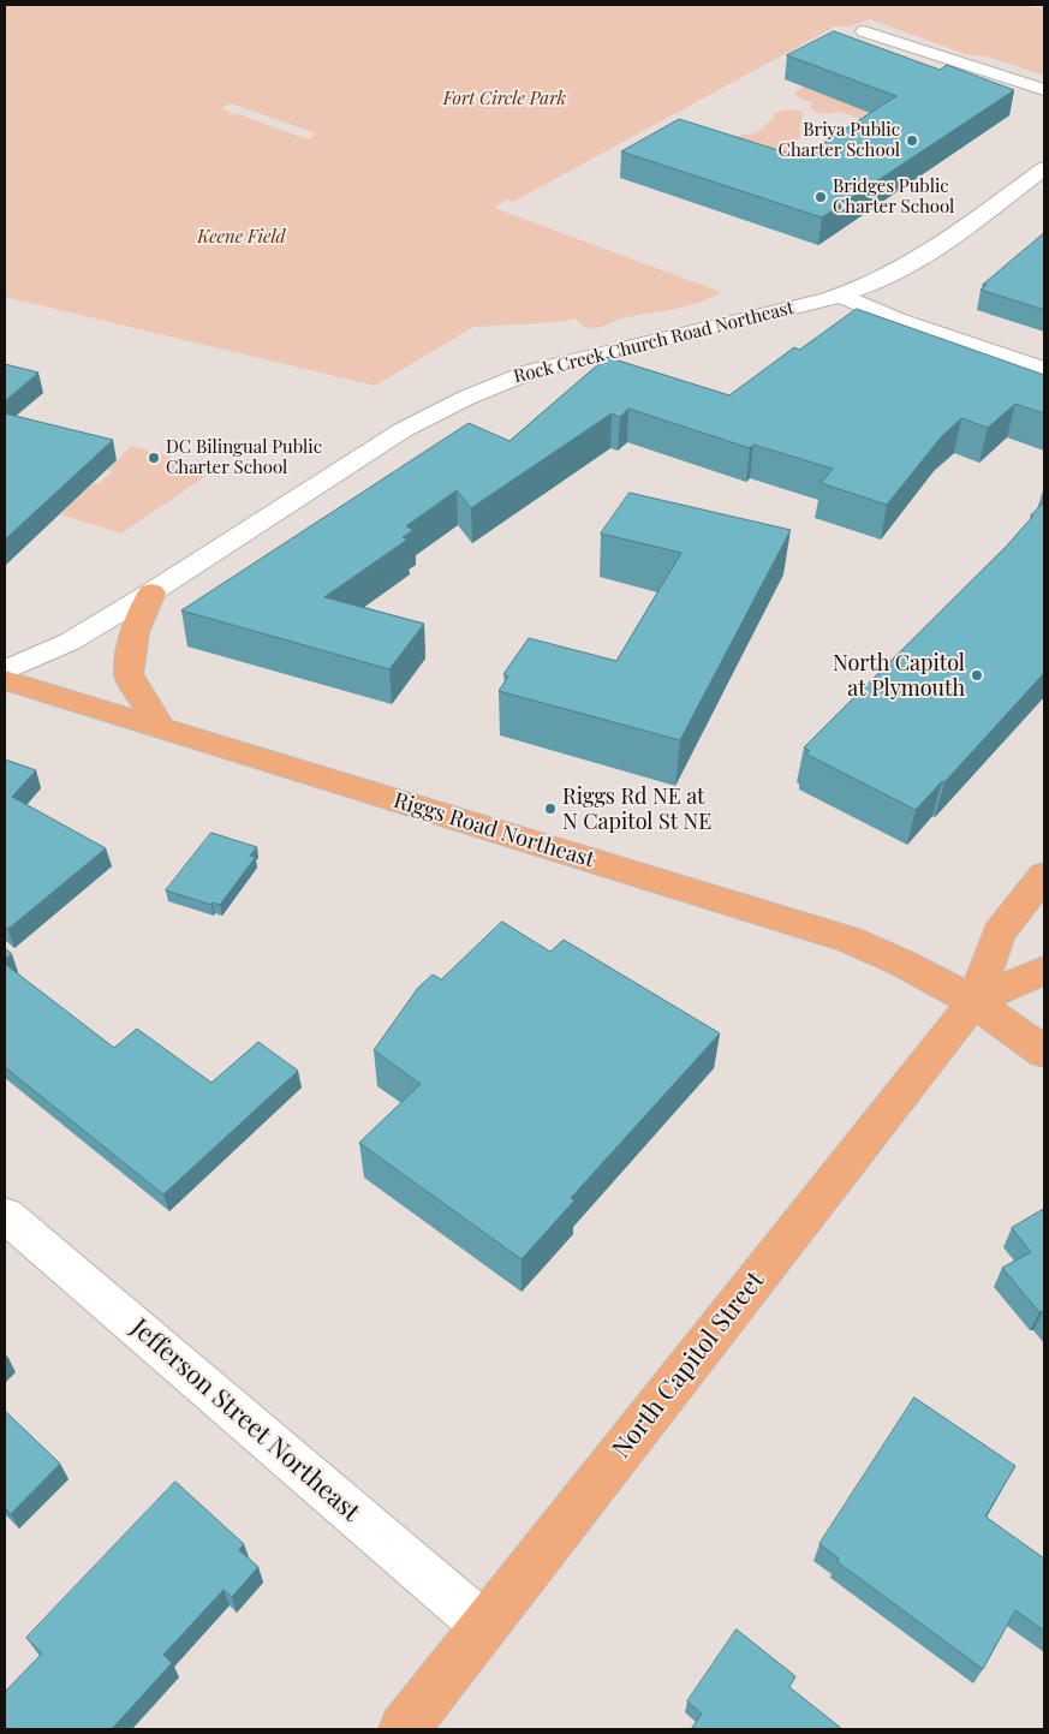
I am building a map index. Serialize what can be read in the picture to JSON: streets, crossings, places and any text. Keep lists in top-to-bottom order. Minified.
{"streets":{"main road":["Riggs Road Northeast","North Capitol Street"],"street":["Rock Creek Church Road Northeast","Jefferson Street Northeast"]},"crossings":[["Riggs Road Northeast","North Capitol Street"],["North Capitol Street","Jefferson Street Northeast"]],"parks":["Fort Circle Park","Keene Field"],"places":["Briya Public Charter School","Bridges Public Charter School","DC Bilingual Public Charter School","North Capitol at Plymouth","Riggs Rd NE at N Capitol St NE"]}
